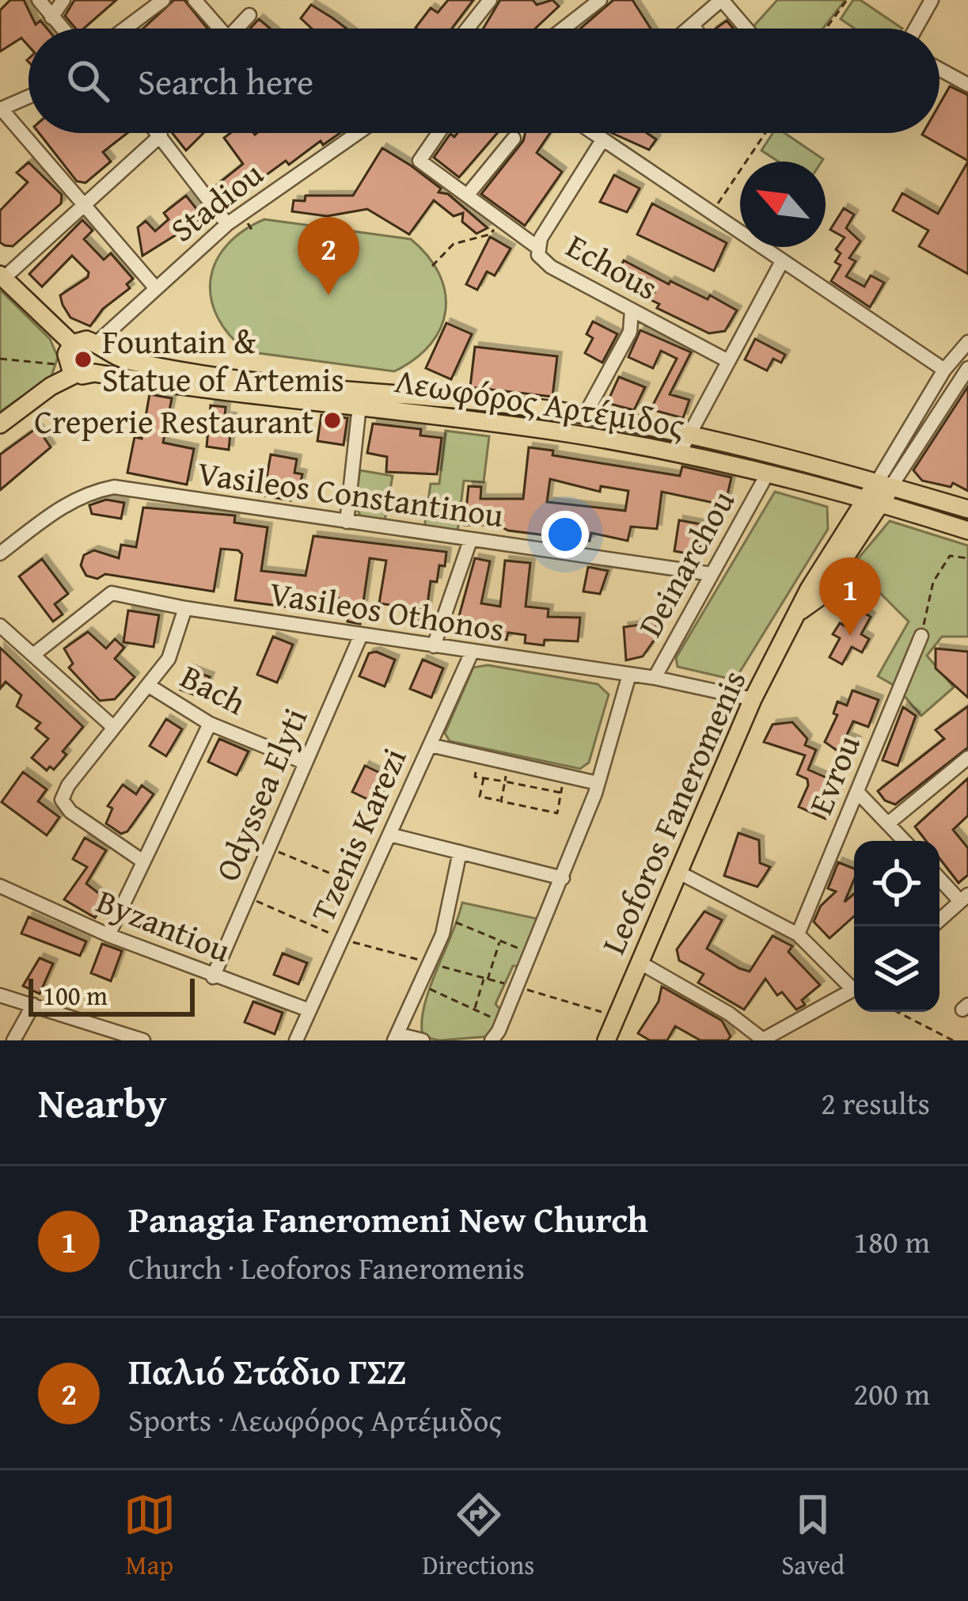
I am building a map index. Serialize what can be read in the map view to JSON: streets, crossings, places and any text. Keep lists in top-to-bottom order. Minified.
{"streets":{"main road":["Λεωφόρος Αρτέμιδος","Leoforos Faneromenis"],"street":["Stadiou","Echous","Vasileos Constantinou","Deinarchou","Vasileos Othonos","Bach","Evrou","Odyssea Elyti","Tzenis Karezi","Byzantiou"]},"crossings":[["Stadiou","Λεωφόρος Αρτέμιδος"],["Λεωφόρος Αρτέμιδος","Deinarchou"],["Λεωφόρος Αρτέμιδος","Leoforos Faneromenis"],["Vasileos Constantinou","Deinarchou"],["Deinarchou","Vasileos Othonos"],["Vasileos Othonos","Odyssea Elyti"],["Vasileos Othonos","Leoforos Faneromenis"],["Vasileos Othonos","Tzenis Karezi"],["Bach","Odyssea Elyti"],["Odyssea Elyti","Byzantiou"],["Tzenis Karezi","Byzantiou"]],"places":["Fountain & Statue of Artemis","Creperie Restaurant"],"scale_bar":"100 m","north":"top left","page":{"search":"Search here","pins":["2","1"],"scale":"100 m","heading":["Nearby","2 results"],"list":[{"mark":"1","name":"Panagia Faneromeni New Church","note":"Church · Leoforos Faneromenis","value":"180 m"},{"mark":"2","name":"Παλιό Στάδιο ΓΣΖ","note":"Sports · Λεωφόρος Αρτέμιδος","value":"200 m"}],"nav":["Map","Directions","Saved"]}}
